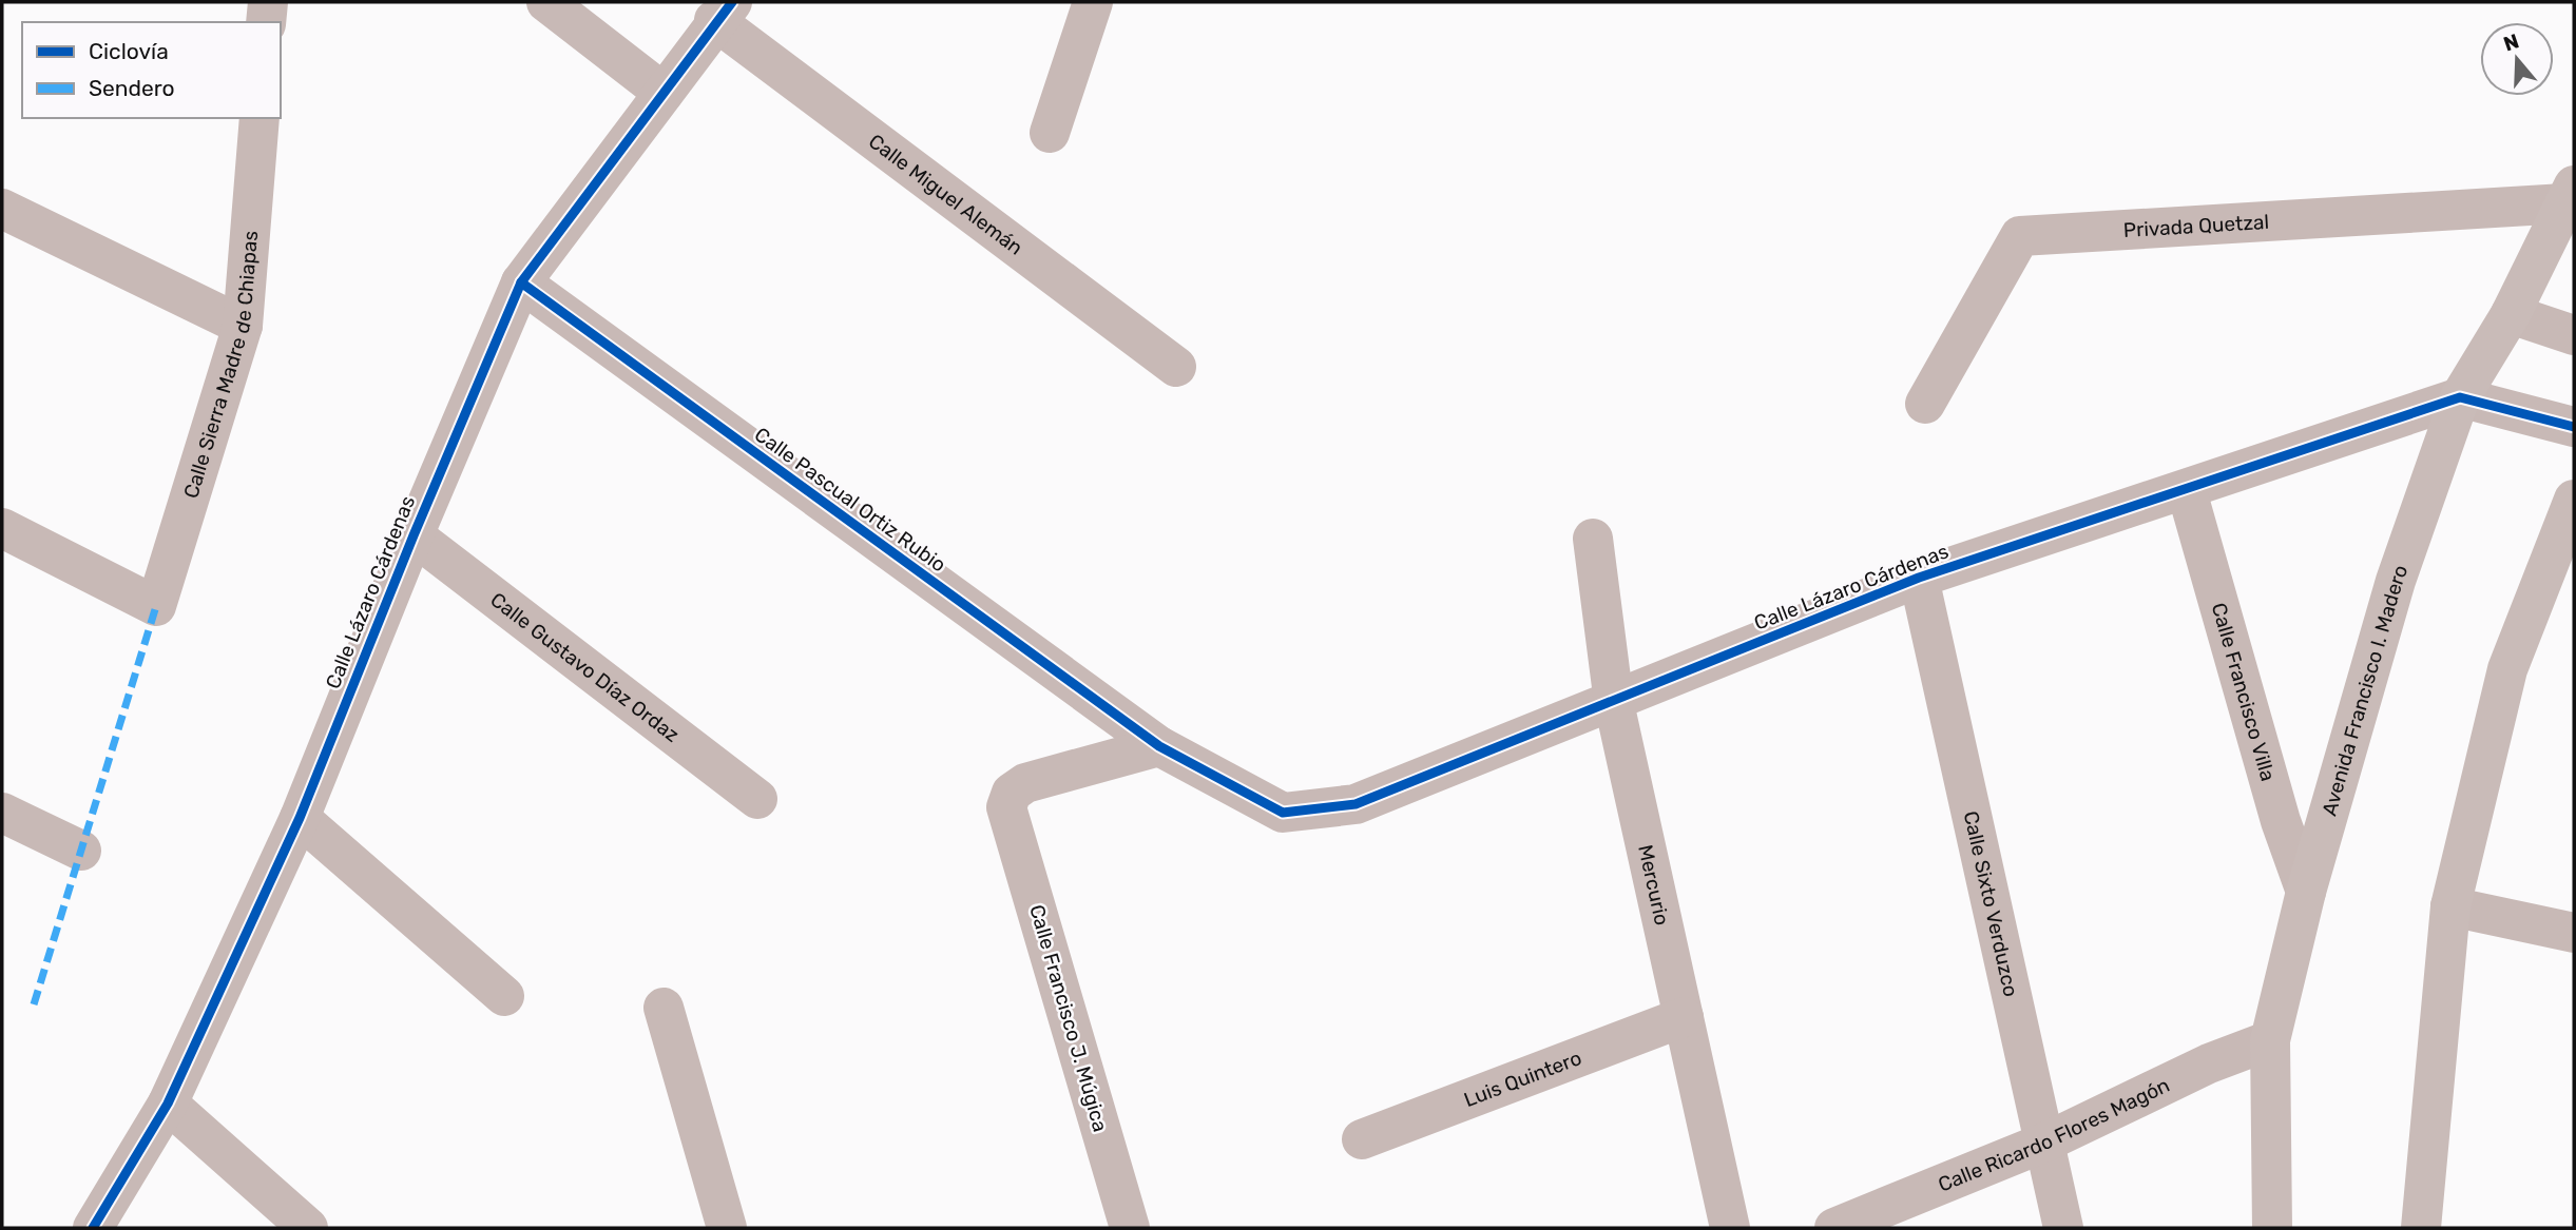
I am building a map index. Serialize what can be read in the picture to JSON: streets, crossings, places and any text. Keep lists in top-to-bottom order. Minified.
{"streets":{"main road":["Avenida Francisco I. Madero"],"street":["Calle Miguel Alemán","Privada Quetzal","Calle Sierra Madre de Chiapas","Calle Pascual Ortiz Rubio","Calle Lázaro Cárdenas","Calle Gustavo Díaz Ordaz","Calle Francisco Villa","Mercurio","Calle Sixto Verduzco","Calle Francisco J. Múgica","Luis Quintero","Calle Ricardo Flores Magón"]},"crossings":[["Calle Miguel Alemán","Calle Lázaro Cárdenas"],["Privada Quetzal","Avenida Francisco I. Madero"],["Calle Pascual Ortiz Rubio","Calle Lázaro Cárdenas"],["Calle Pascual Ortiz Rubio","Calle Francisco J. Múgica"],["Calle Lázaro Cárdenas","Calle Gustavo Díaz Ordaz"],["Calle Lázaro Cárdenas","Avenida Francisco I. Madero"],["Calle Lázaro Cárdenas","Calle Francisco Villa"],["Calle Lázaro Cárdenas","Mercurio"],["Calle Lázaro Cárdenas","Calle Sixto Verduzco"],["Calle Lázaro Cárdenas","Calle Francisco J. Múgica"],["Avenida Francisco I. Madero","Calle Francisco Villa"],["Avenida Francisco I. Madero","Calle Ricardo Flores Magón"],["Mercurio","Luis Quintero"],["Calle Sixto Verduzco","Calle Ricardo Flores Magón"]],"legend":["Ciclovía","Sendero"],"north":"top"}
